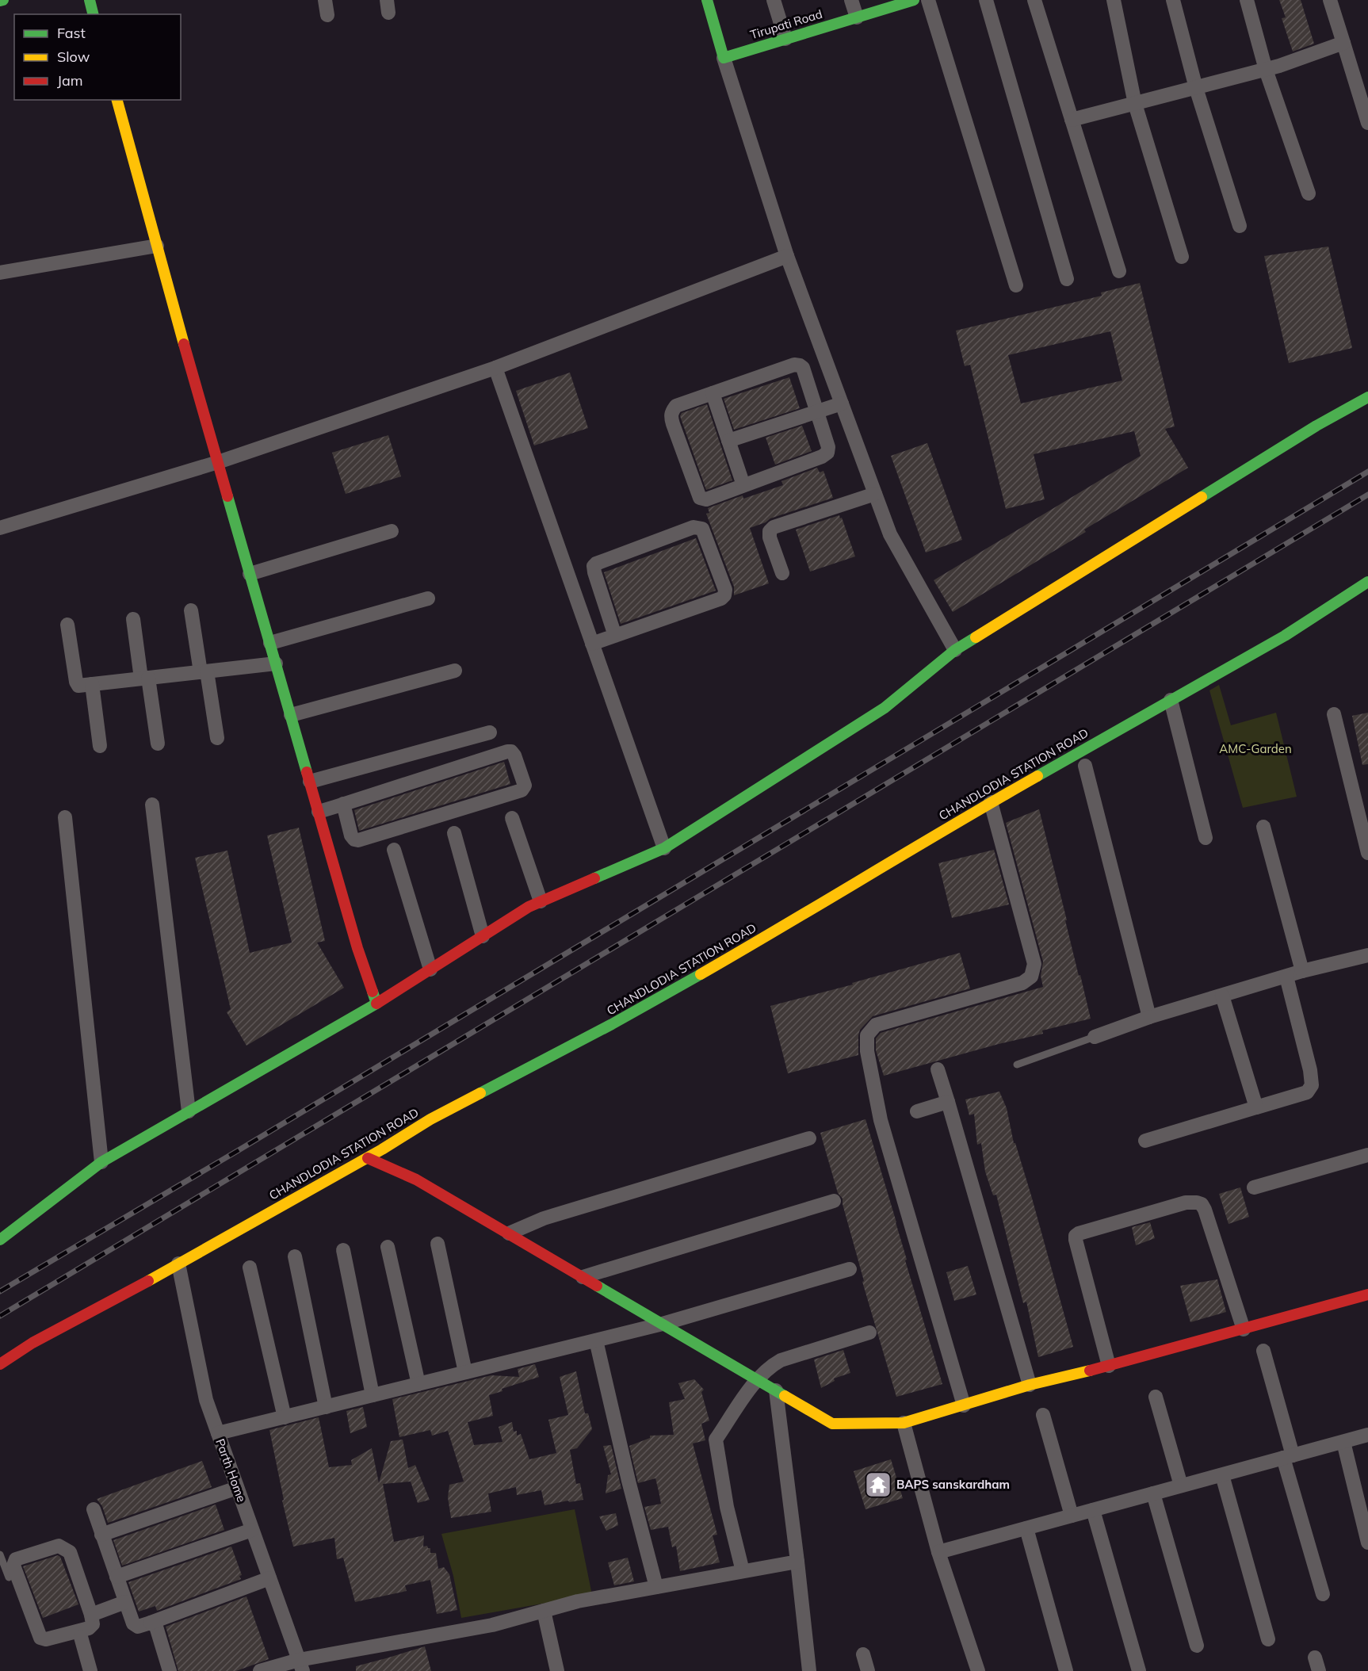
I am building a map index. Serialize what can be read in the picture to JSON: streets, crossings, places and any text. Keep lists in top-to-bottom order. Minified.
{"streets":{"street":["Tirupati Road","CHANDLODIA STATION ROAD","Parth Home"]},"crossings":[["CHANDLODIA STATION ROAD","Parth Home"]],"parks":["AMC-Garden"],"places":{"temple":["BAPS sanskardham"]},"legend":["Fast","Slow","Jam"]}
